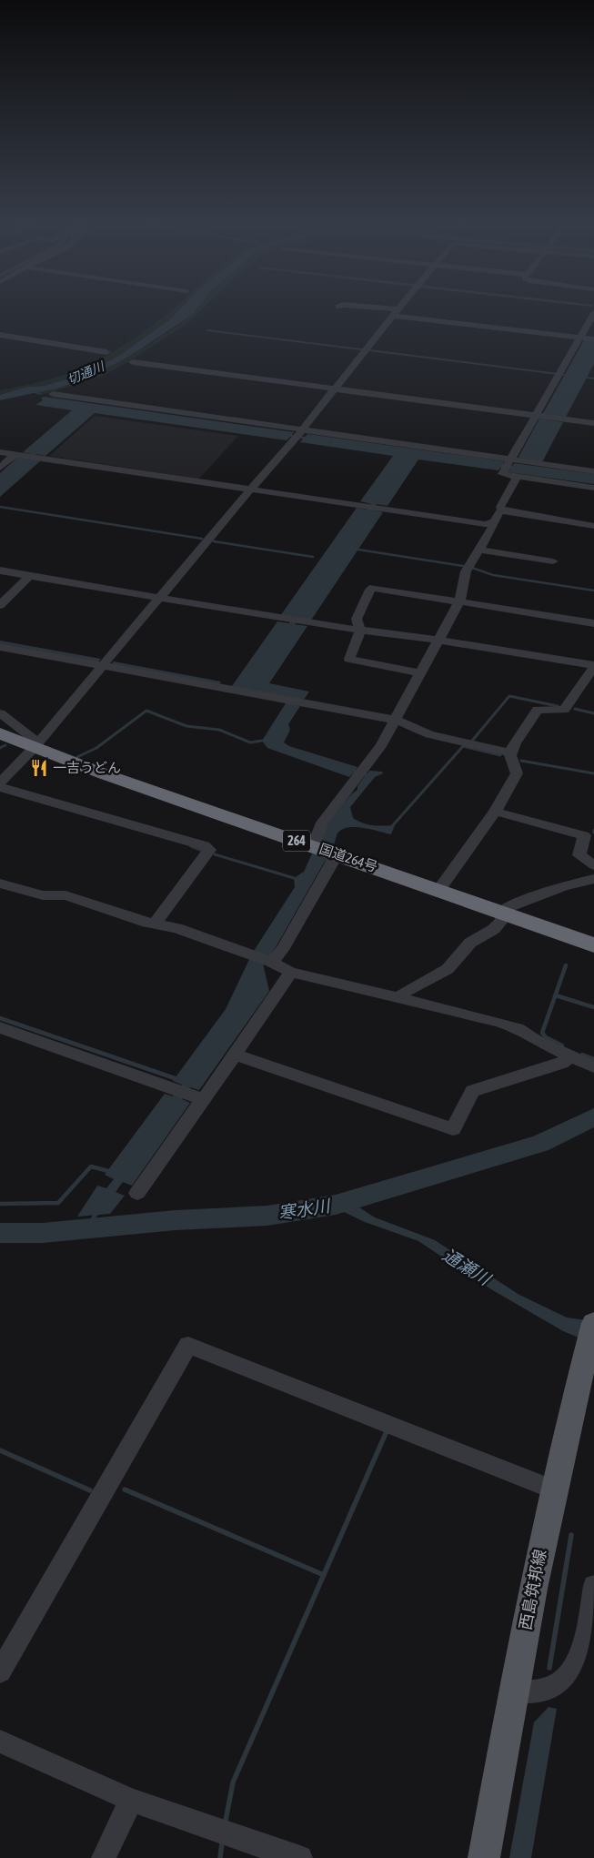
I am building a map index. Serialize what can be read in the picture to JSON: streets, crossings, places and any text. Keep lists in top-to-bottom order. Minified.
{"streets":{"highway":["264","国道264号"],"main road":["西島筑邦線"]},"water":["切通川","寒水川","通瀬川"],"places":{"restaurant":["一吉うどん"]}}
